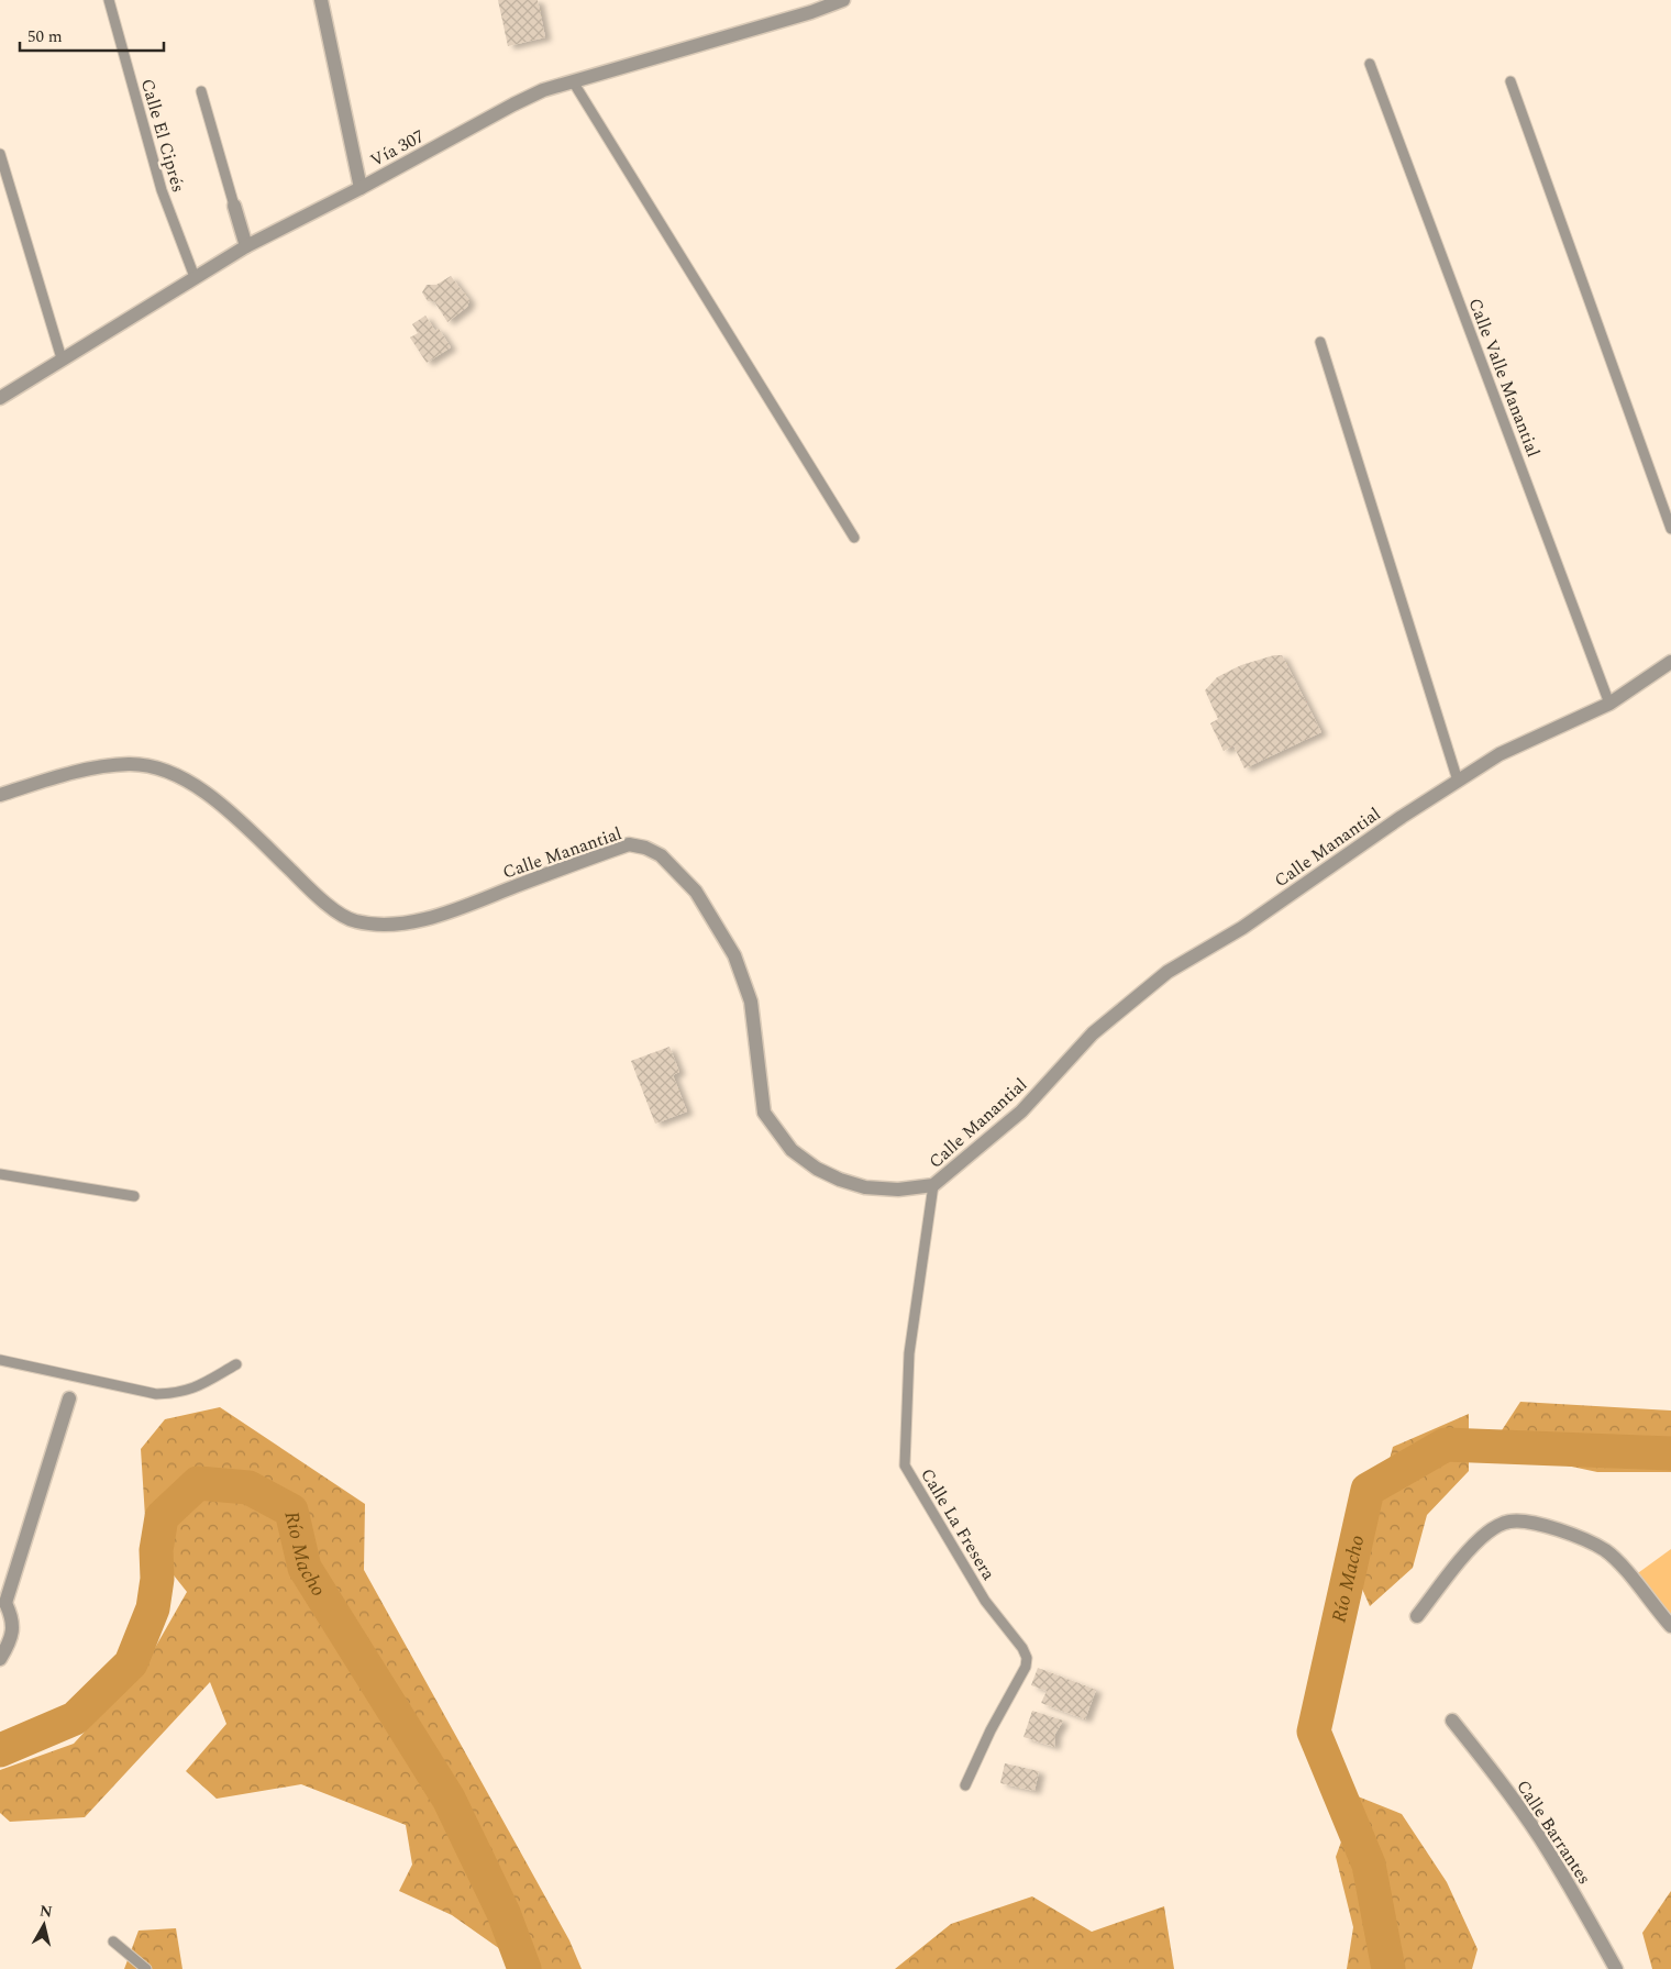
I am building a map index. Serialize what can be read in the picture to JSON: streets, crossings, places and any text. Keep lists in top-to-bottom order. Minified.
{"streets":{"street":["Vía 307","Calle Manantial","Calle Barrantes"],"lane":["Calle El Ciprés","Calle Valle Manantial","Calle La Fresera"]},"crossings":[["Calle El Ciprés","Vía 307"],["Calle Valle Manantial","Calle Manantial"],["Calle Manantial","Calle La Fresera"]],"water":["Río Macho"],"scale_bar":"50 m","north":"top"}
